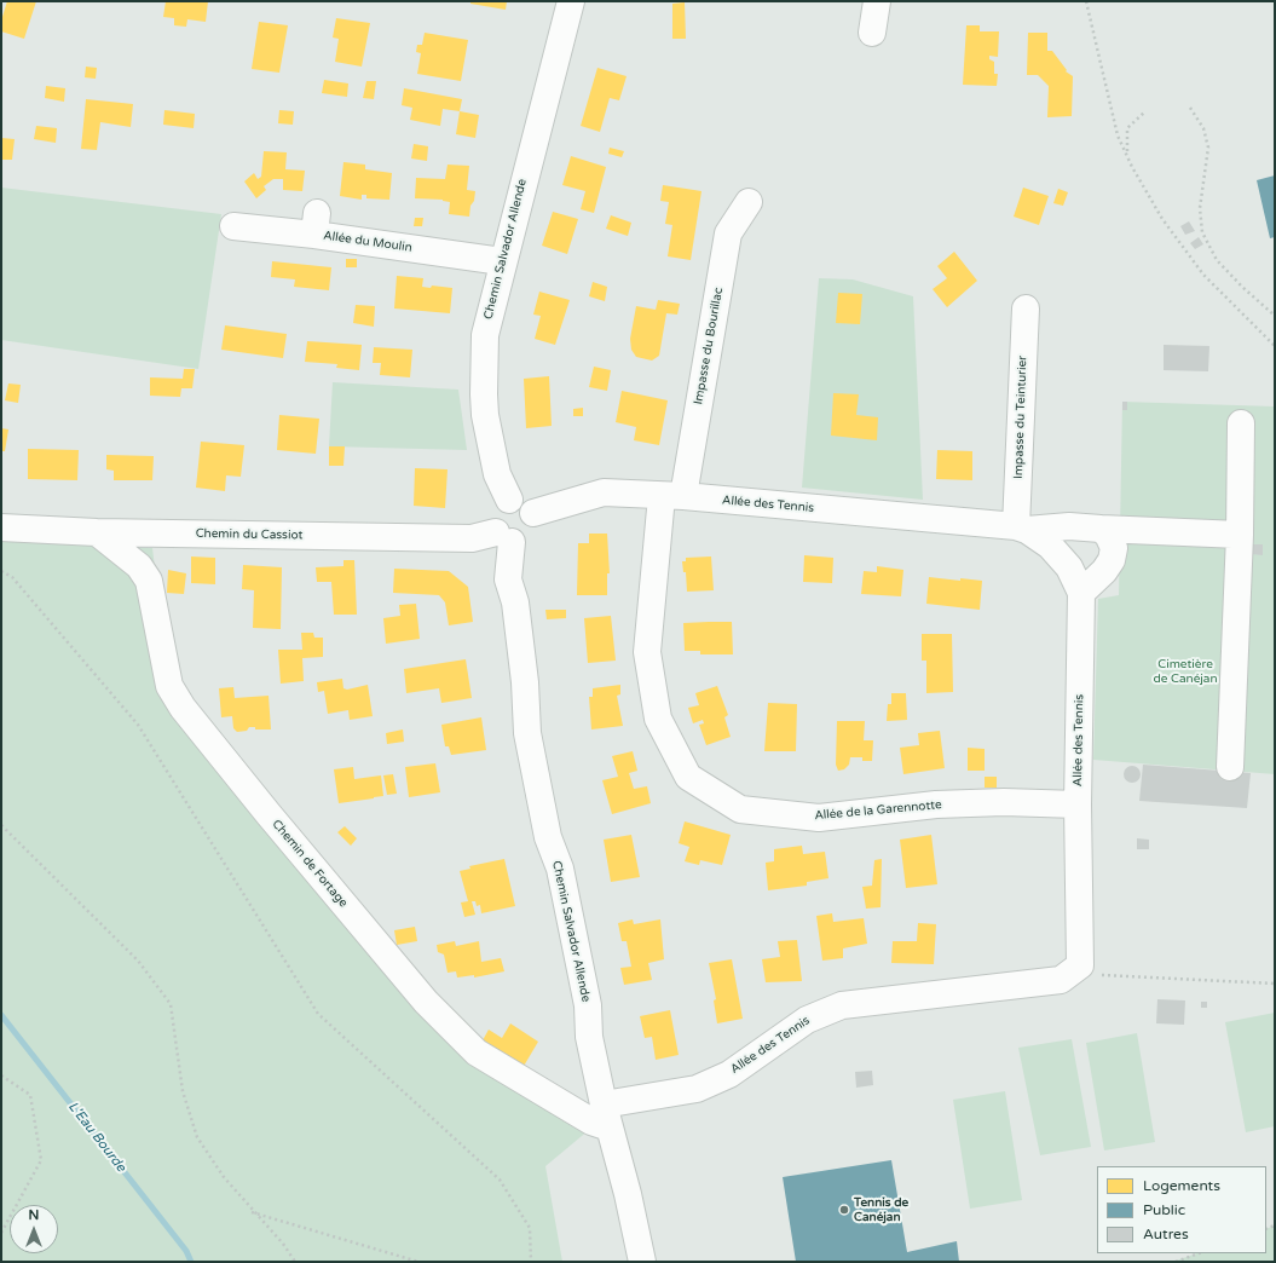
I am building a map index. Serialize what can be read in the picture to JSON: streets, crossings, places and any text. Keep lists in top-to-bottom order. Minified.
{"streets":{"street":["Allée du Moulin","Chemin Salvador Allende","Impasse du Bourillac","Impasse du Teinturier","Allée des Tennis","Chemin du Cassiot","Allée de la Garennotte","Chemin de Fortage"]},"crossings":[["Allée du Moulin","Chemin Salvador Allende"],["Chemin Salvador Allende","Allée des Tennis"],["Chemin Salvador Allende","Chemin du Cassiot"],["Chemin Salvador Allende","Chemin de Fortage"],["Impasse du Bourillac","Allée des Tennis"],["Impasse du Bourillac","Allée de la Garennotte"],["Impasse du Teinturier","Allée des Tennis"],["Allée des Tennis","Chemin du Cassiot"],["Allée des Tennis","Allée de la Garennotte"],["Allée des Tennis","Chemin de Fortage"],["Chemin du Cassiot","Chemin de Fortage"]],"water":["L'Eau Bourde"],"parks":["Cimetière de Canéjan"],"places":["Tennis de Canéjan"],"legend":["Logements","Public","Autres"],"north":"top"}
